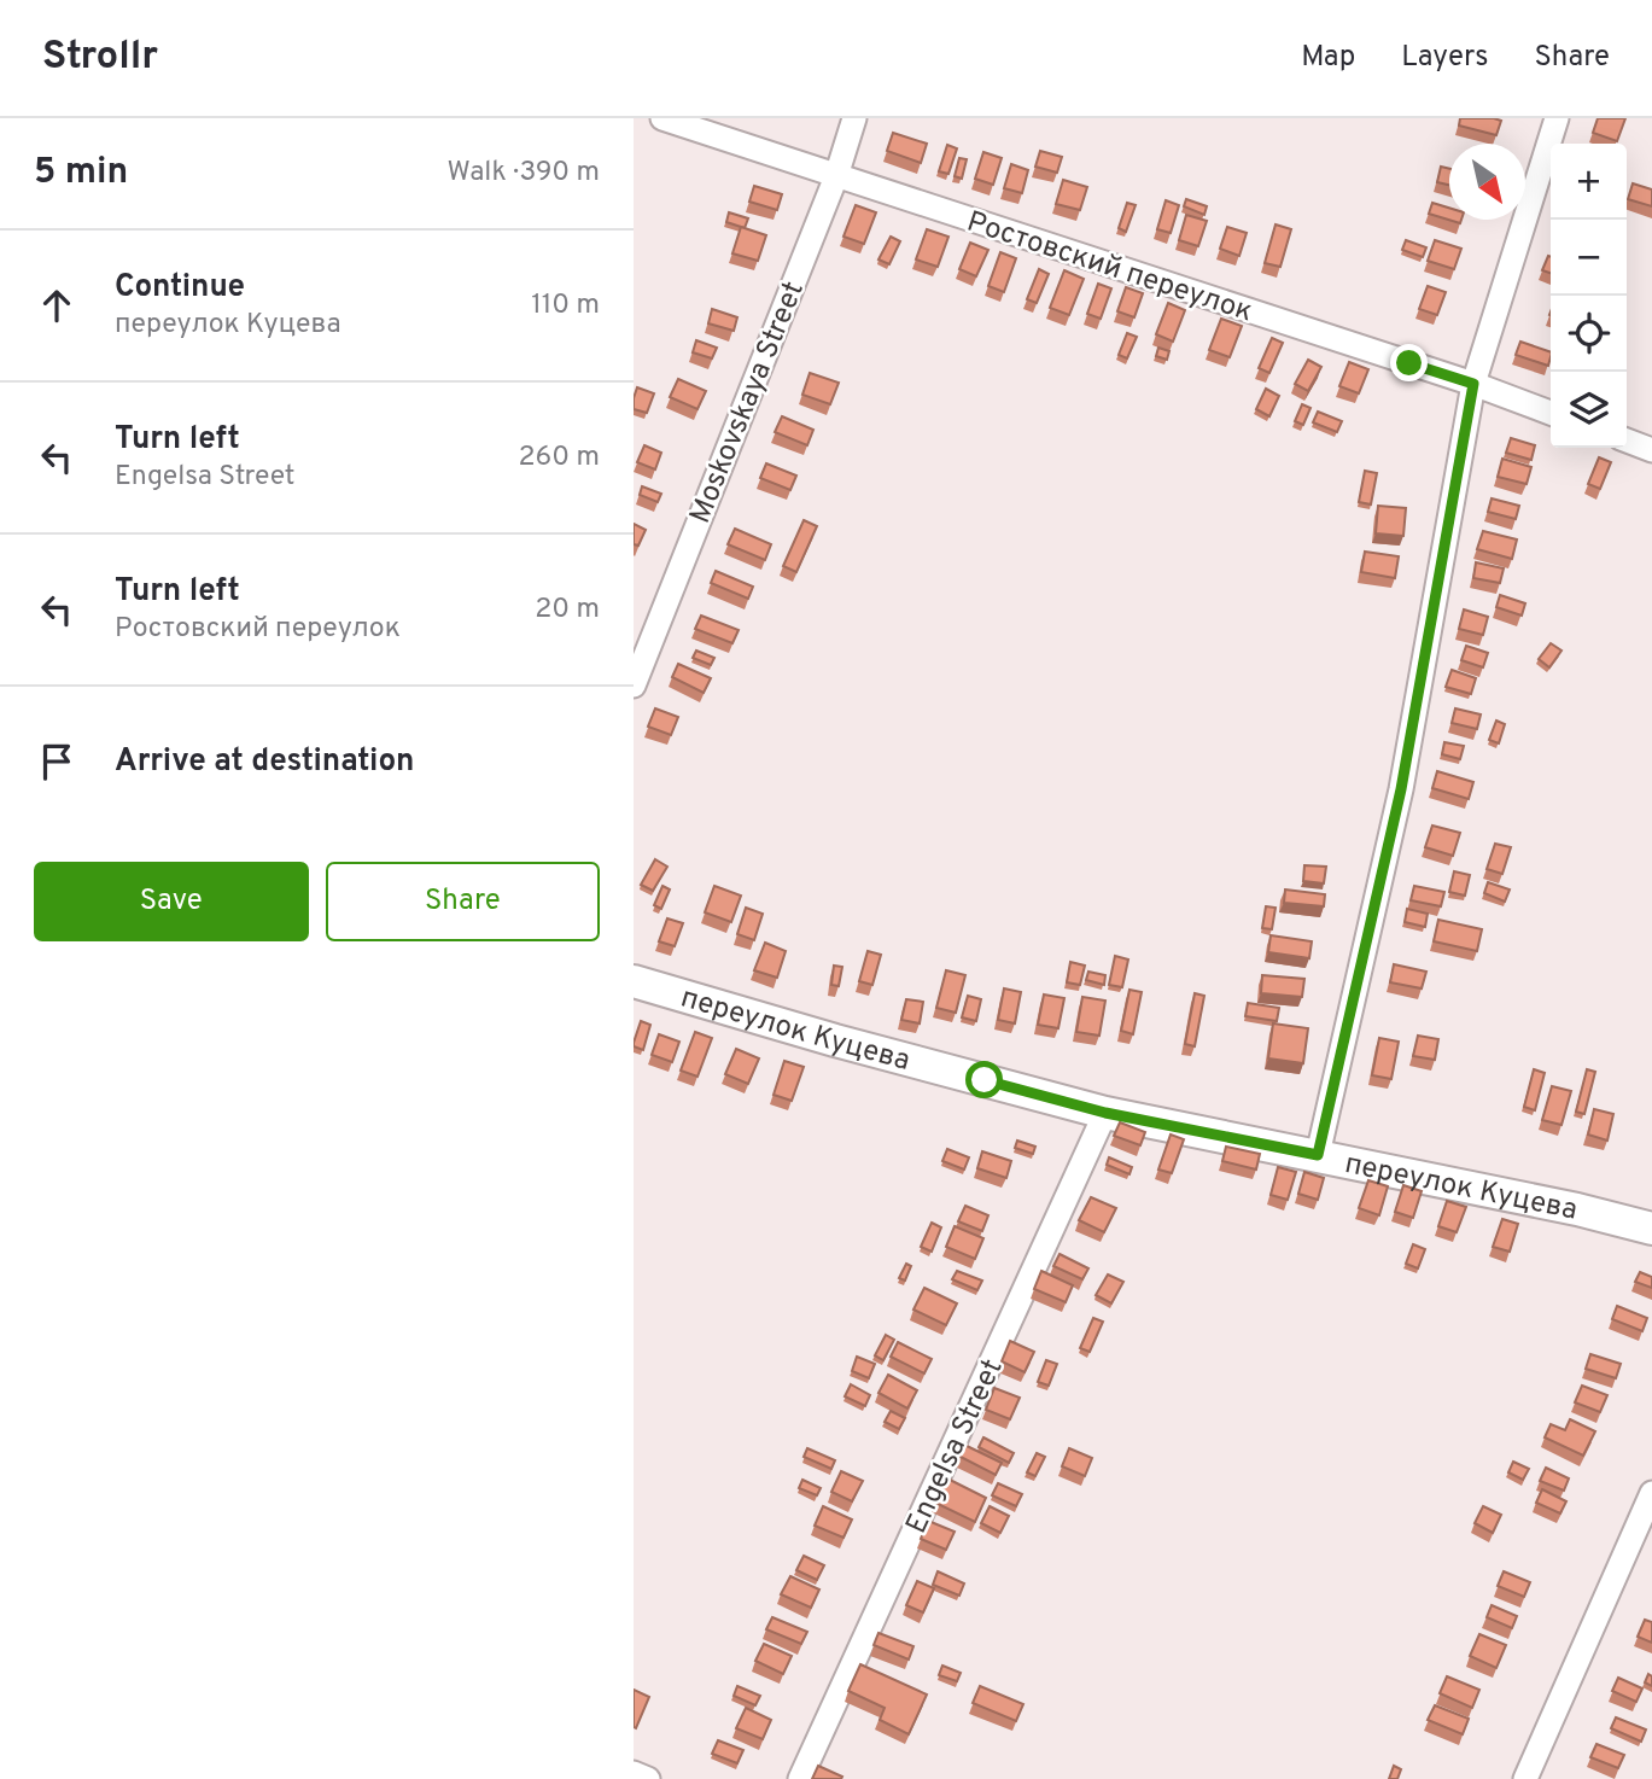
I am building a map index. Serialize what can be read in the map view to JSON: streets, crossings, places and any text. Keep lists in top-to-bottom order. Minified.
{"streets":{"street":["Ростовский переулок","Moskovskaya Street","переулок Куцева","Engelsa Street"]},"crossings":[["Ростовский переулок","Moskovskaya Street"],["переулок Куцева","Engelsa Street"]],"north":"bottom right","page":{"header":"Strollr","nav":["Map","Layers","Share"],"heading":["5 min","Walk · 390 m"],"map_buttons":["+","−"],"list":[["Continue","переулок Куцева","110 m"],["Turn left","Engelsa Street","260 m"],["Turn left","Ростовский переулок","20 m"],"Arrive at destination"],"buttons":["Save","Share"]}}
